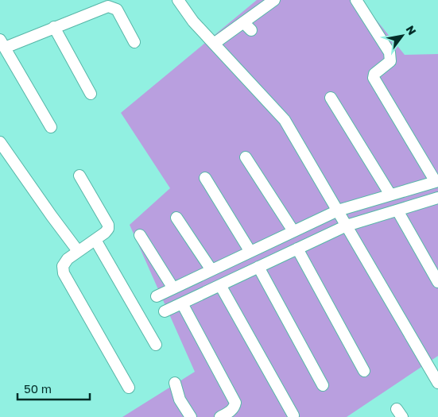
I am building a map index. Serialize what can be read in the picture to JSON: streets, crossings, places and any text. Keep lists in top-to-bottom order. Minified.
{"scale_bar":"50 m","north":"top right"}
